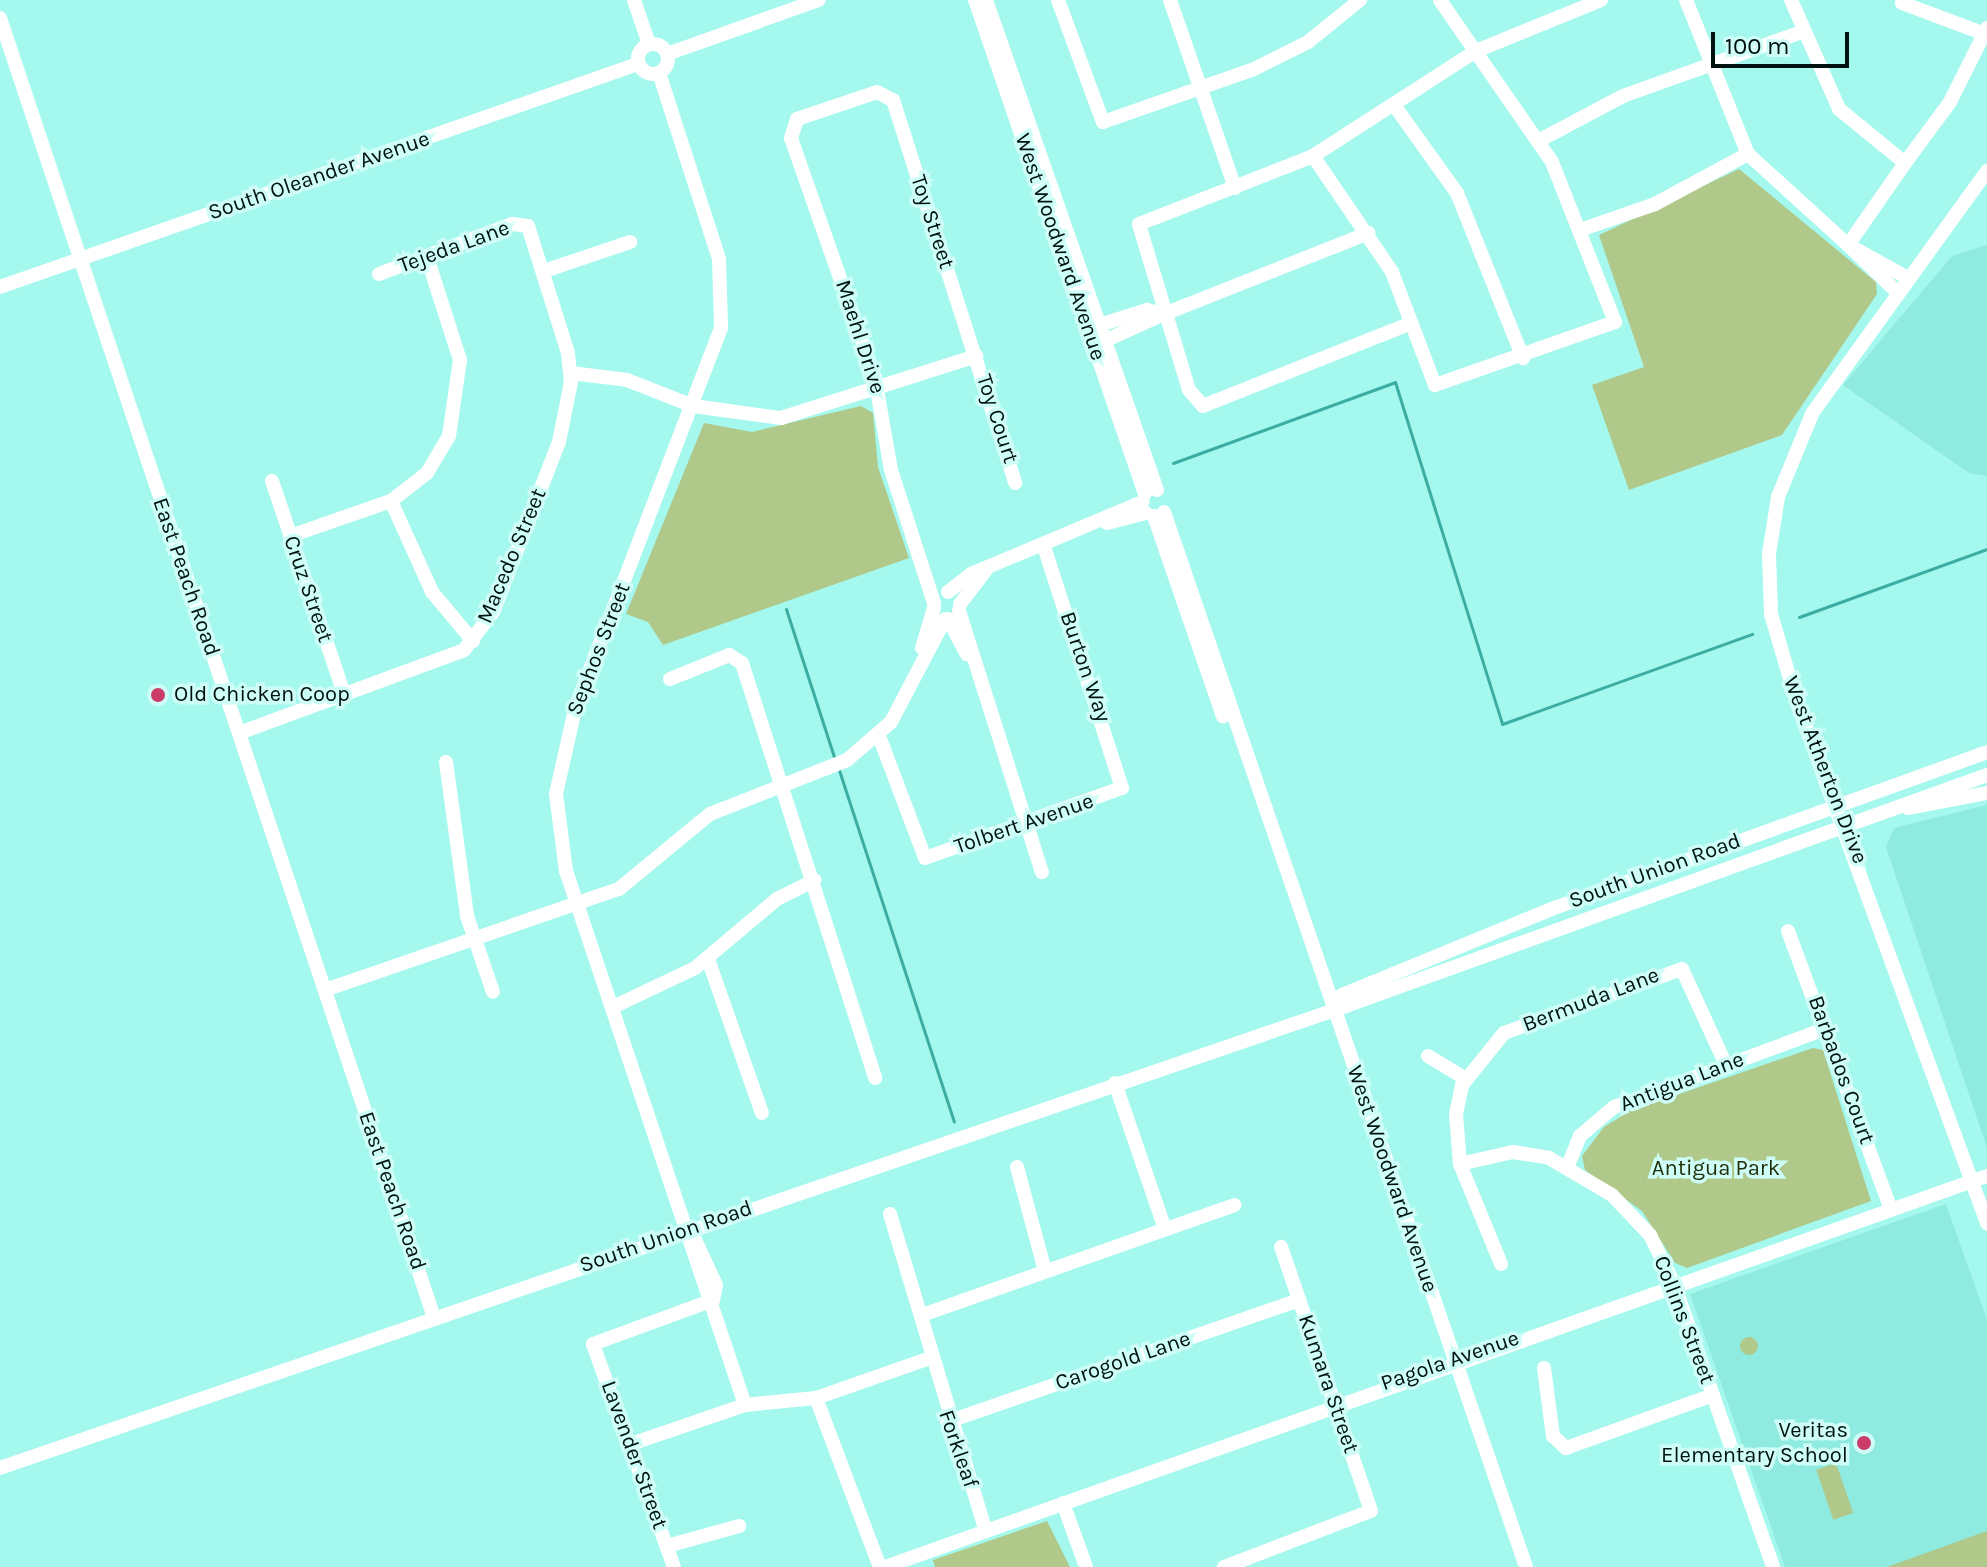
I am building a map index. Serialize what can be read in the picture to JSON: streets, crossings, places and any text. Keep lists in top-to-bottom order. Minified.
{"streets":{"street":["South Oleander Avenue","Toy Street","Tejeda Lane","West Woodward Avenue","Maehl Drive","Toy Court","Macedo Street","East Peach Road","Cruz Street","Sephos Street","Burton Way","West Atherton Drive","Tolbert Avenue","South Union Road","Bermuda Lane","Barbados Court","Antigua Lane","Collins Street","Carogold Lane","Pagola Avenue","Kumara Street","Forkleaf","Lavender Street"]},"crossings":[["South Oleander Avenue","East Peach Road"],["Toy Street","Maehl Drive"],["Toy Street","Toy Court"],["Tejeda Lane","Macedo Street"],["West Woodward Avenue","South Union Road"],["West Woodward Avenue","Pagola Avenue"],["Maehl Drive","Tolbert Avenue"],["Macedo Street","East Peach Road"],["Macedo Street","Cruz Street"],["East Peach Road","South Union Road"],["Sephos Street","South Union Road"],["Sephos Street","Lavender Street"],["Burton Way","Tolbert Avenue"],["West Atherton Drive","South Union Road"],["West Atherton Drive","Pagola Avenue"],["Bermuda Lane","Antigua Lane"],["Bermuda Lane","Collins Street"],["Barbados Court","Antigua Lane"],["Barbados Court","Pagola Avenue"],["Antigua Lane","Collins Street"],["Collins Street","Pagola Avenue"],["Carogold Lane","Kumara Street"],["Carogold Lane","Forkleaf"],["Pagola Avenue","Kumara Street"],["Pagola Avenue","Forkleaf"]],"parks":["Antigua Park"],"places":["Old Chicken Coop","Veritas Elementary School"],"scale_bar":"100 m"}
